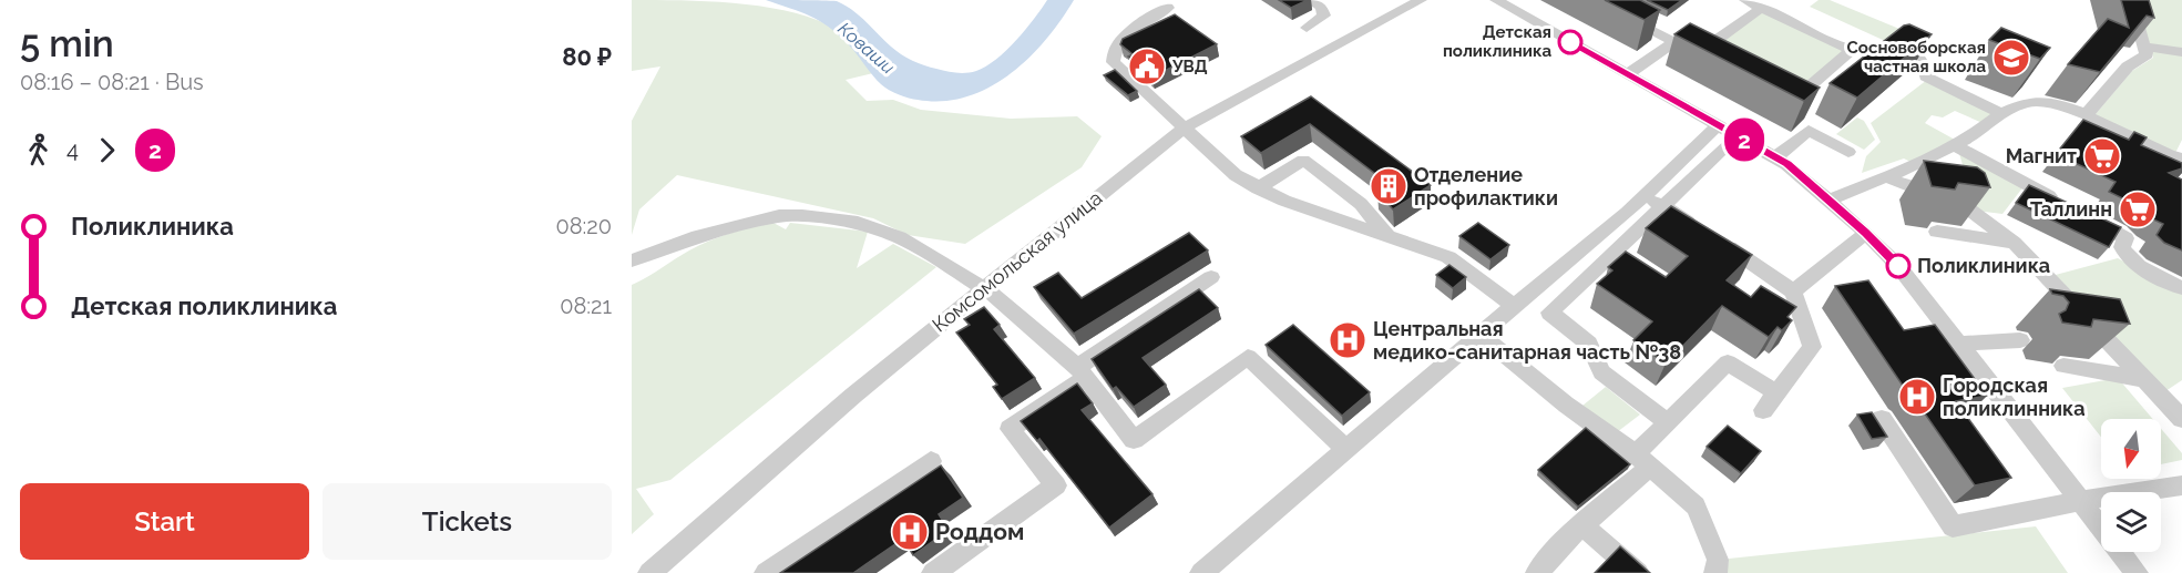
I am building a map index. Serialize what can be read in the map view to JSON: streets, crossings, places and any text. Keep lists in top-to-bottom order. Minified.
{"streets":{"street":["Комсомольская улица"]},"water":["Коваши"],"places":{"other":["Детская поликлиника","Поликлиника"],"school or university":["Сосновоборская частная школа"],"public building":["УВД"],"supermarket":["Магнит","Таллинн"],"building":["Отделение профилактики"],"hospital":["Центральная медико-санитарная часть №38","Городская поликлинника","Роддом"]},"lines":["bus line 2"],"north":"bottom","page":{"heading":["5 min","08:16 – 08:21 · Bus","80 ₽"],"on_map":"2","legs":["4","2"],"list":[{"name":"Поликлиника","value":"08:20"},{"name":"Детская поликлиника","value":"08:21"}],"buttons":["Start","Tickets"]}}
